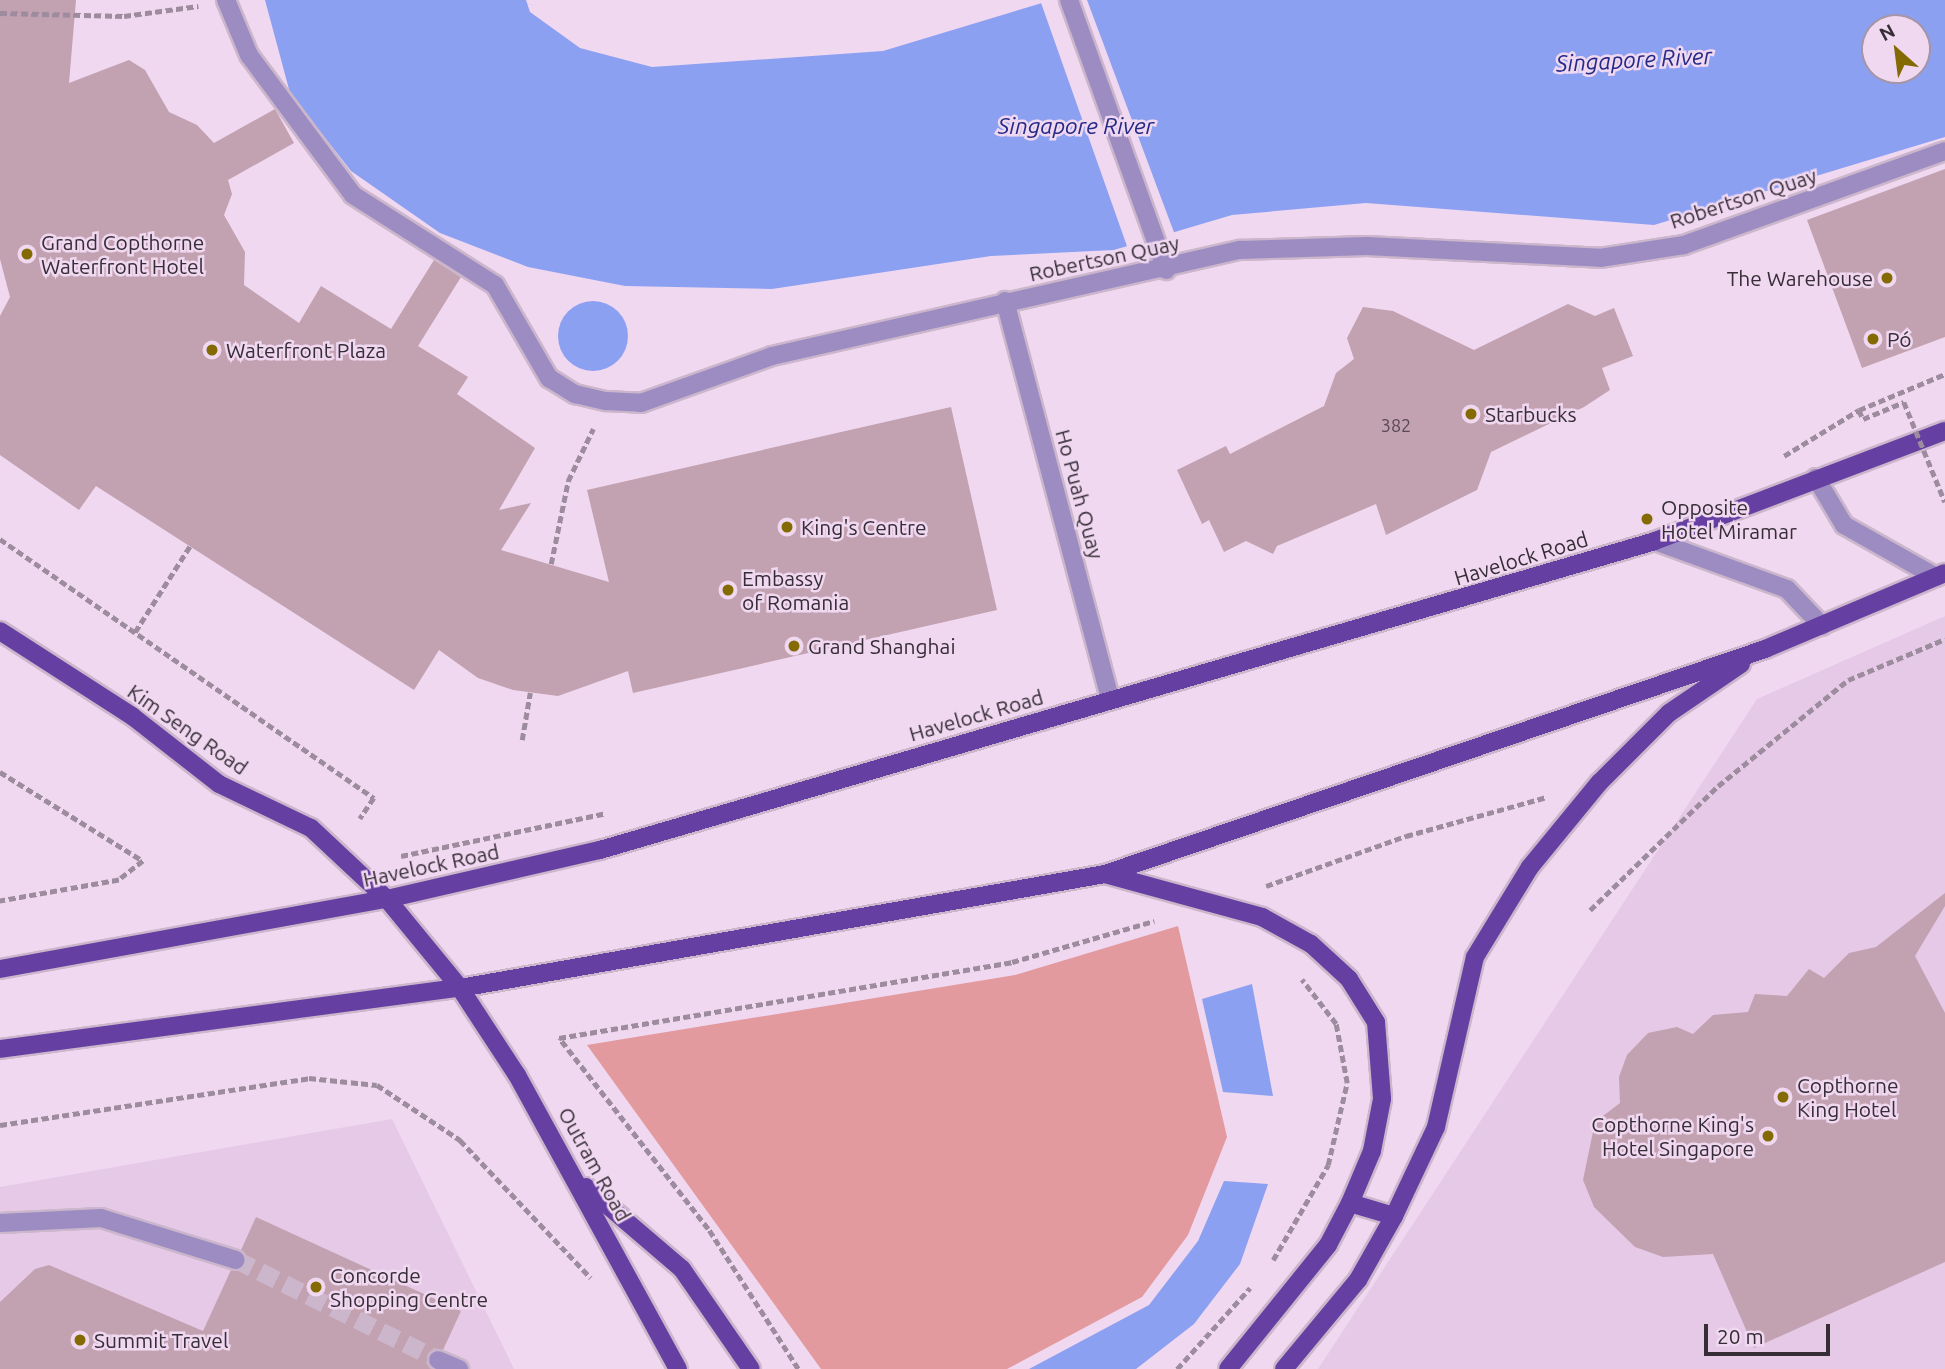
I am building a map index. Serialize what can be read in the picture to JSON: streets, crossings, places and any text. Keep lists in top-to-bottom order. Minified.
{"streets":{"main road":["Havelock Road","Kim Seng Road","Outram Road"],"street":["Robertson Quay","Ho Puah Quay"]},"crossings":[["Robertson Quay","Ho Puah Quay"],["Ho Puah Quay","Havelock Road"],["Havelock Road","Kim Seng Road"],["Kim Seng Road","Outram Road"]],"water":["Singapore River"],"places":["Grand Copthorne Waterfront Hotel","The Warehouse","Pó","Waterfront Plaza","Starbucks","Opposite Hotel Miramar","King's Centre","Embassy of Romania","Grand Shanghai","Copthorne King Hotel","Copthorne King's Hotel Singapore","Concorde Shopping Centre","Summit Travel"],"house_numbers":["382"],"scale_bar":"20 m","north":"top left"}
